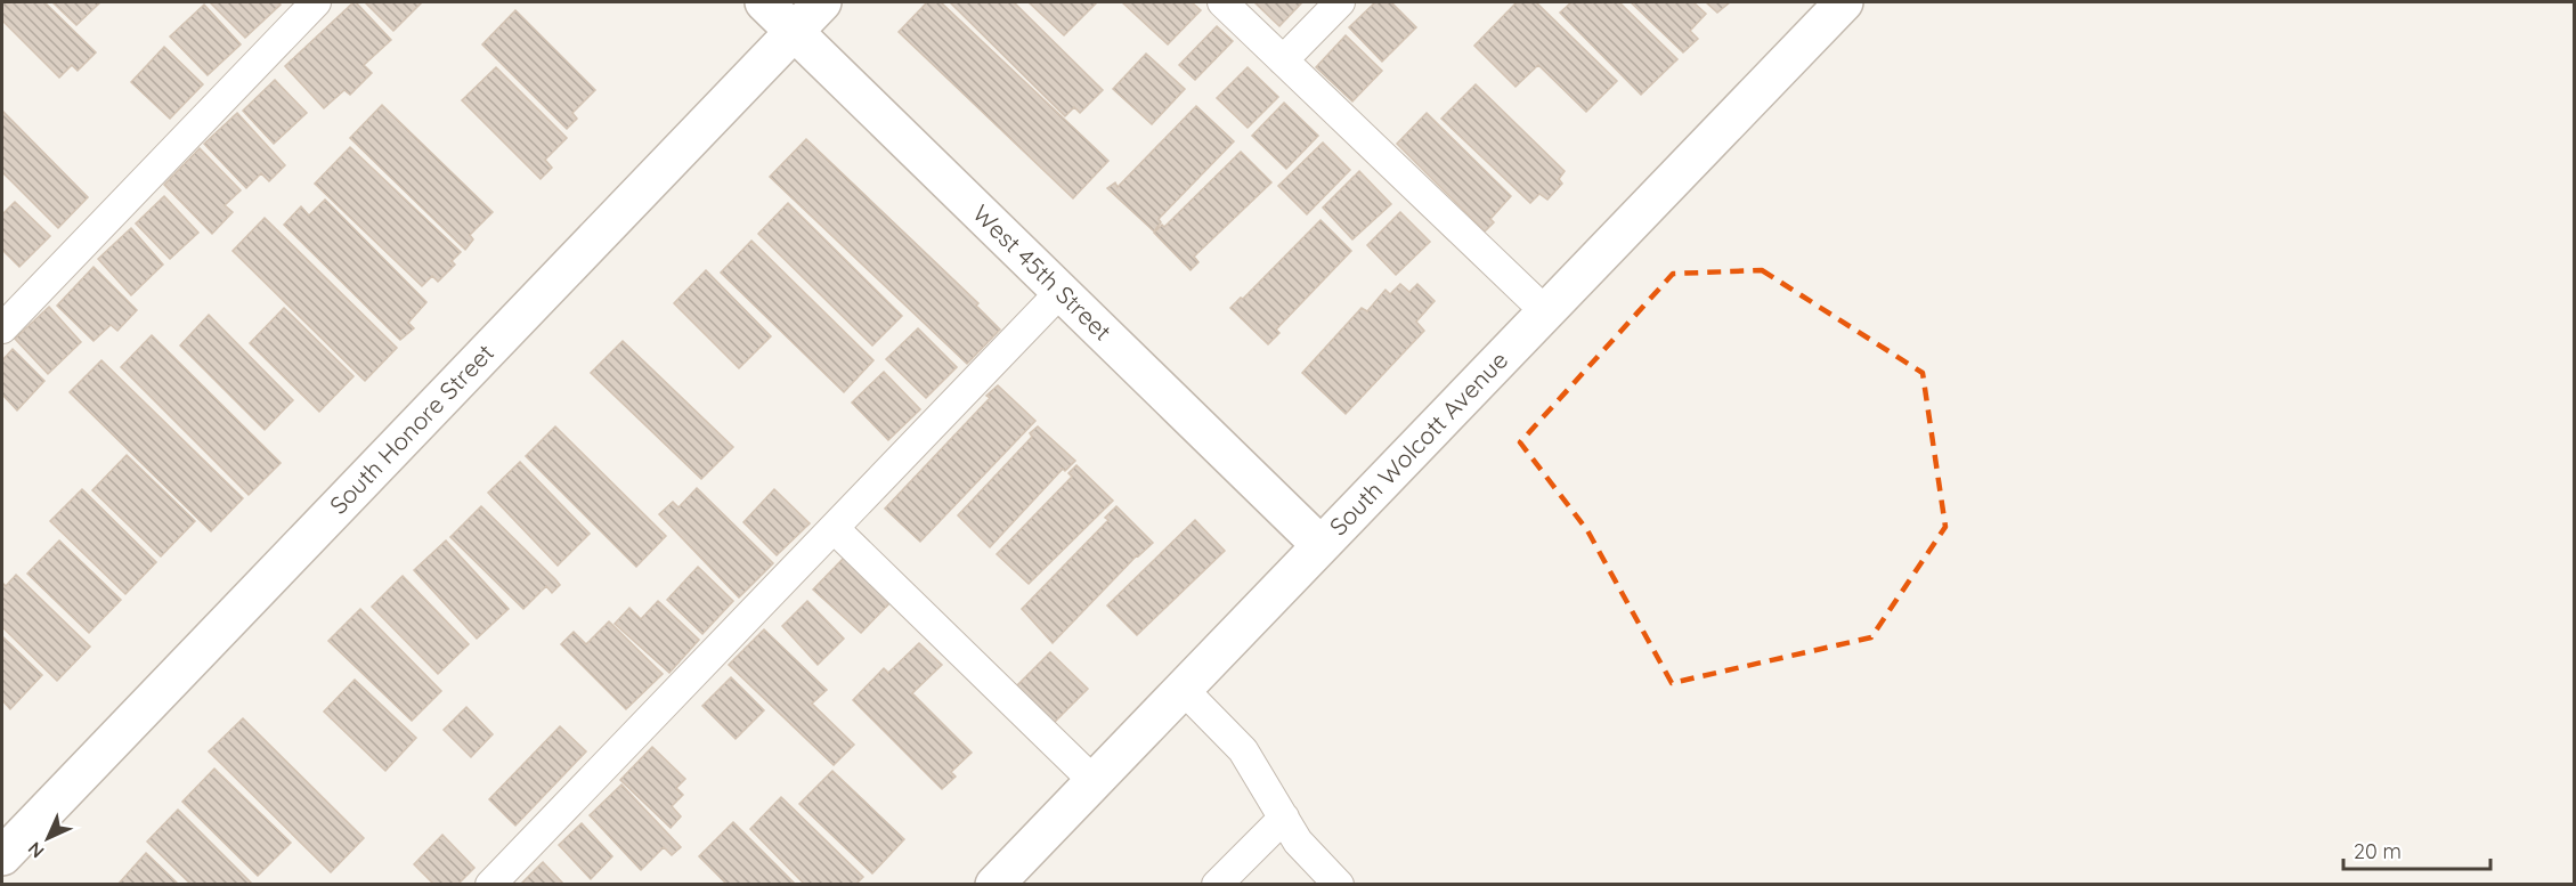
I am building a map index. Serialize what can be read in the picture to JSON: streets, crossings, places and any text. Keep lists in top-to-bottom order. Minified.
{"streets":{"street":["West 45th Street","South Honore Street","South Wolcott Avenue"]},"crossings":[["West 45th Street","South Honore Street"],["West 45th Street","South Wolcott Avenue"]],"scale_bar":"20 m","north":"bottom left"}
